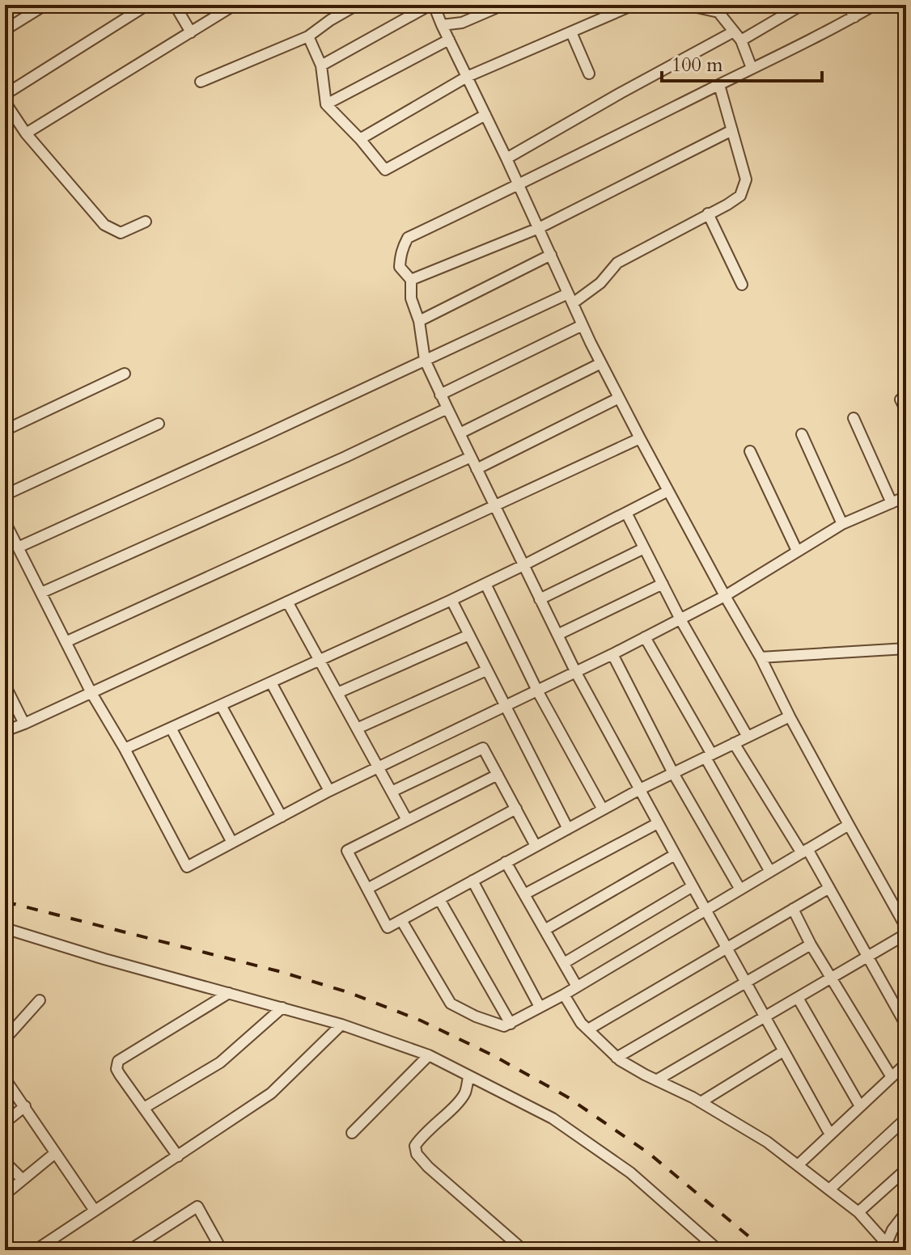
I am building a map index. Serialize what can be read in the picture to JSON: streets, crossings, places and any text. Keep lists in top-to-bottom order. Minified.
{"scale_bar":"100 m"}
